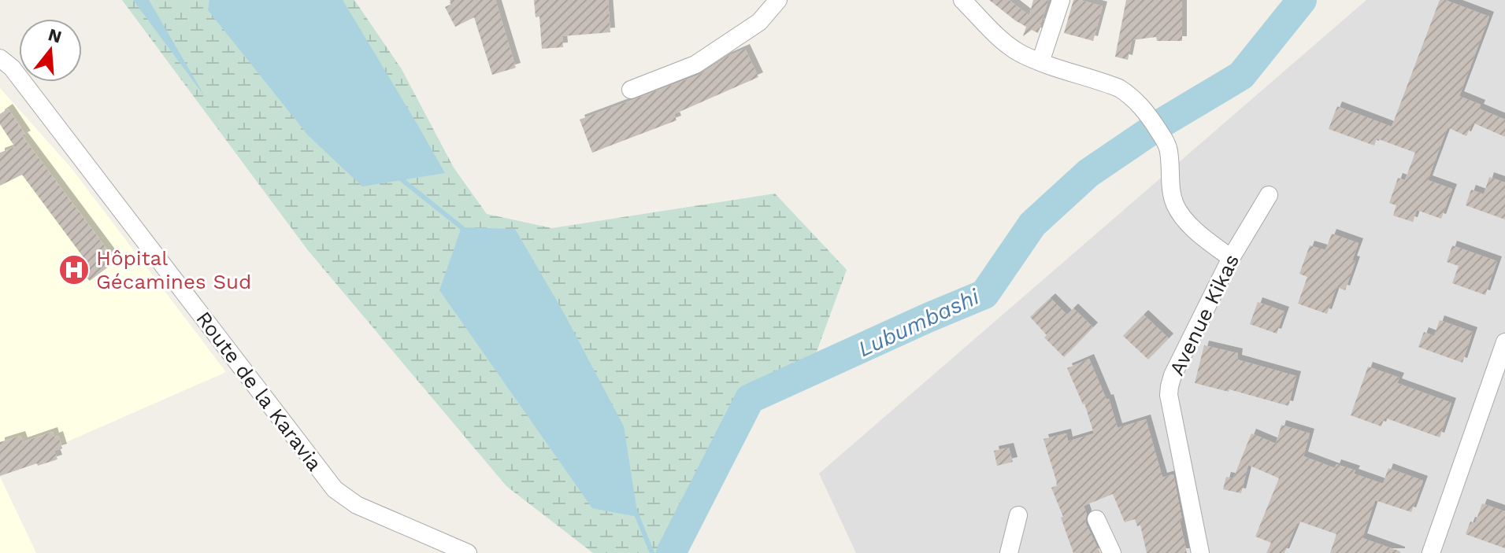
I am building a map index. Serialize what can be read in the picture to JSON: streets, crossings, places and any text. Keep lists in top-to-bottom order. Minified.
{"streets":{"street":["Avenue Kikas","Route de la Karavia"]},"water":["Lubumbashi"],"places":{"hospital":["Hôpital Gécamines Sud"]},"north":"top"}
